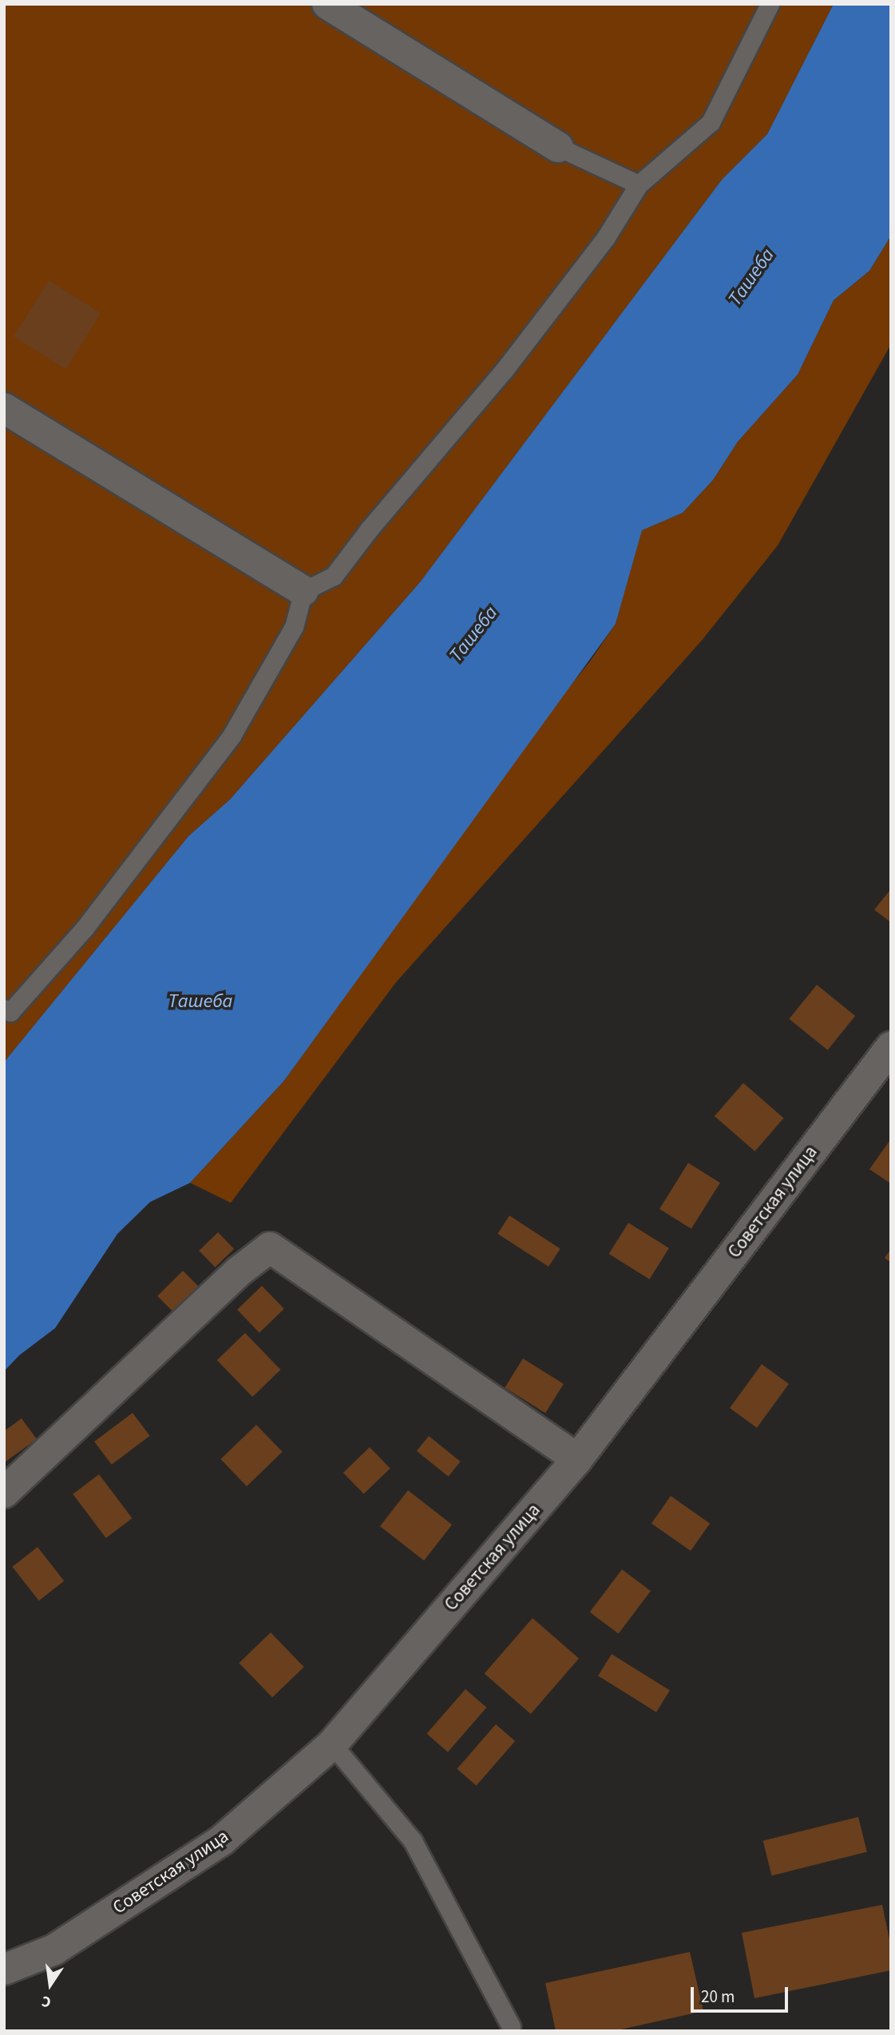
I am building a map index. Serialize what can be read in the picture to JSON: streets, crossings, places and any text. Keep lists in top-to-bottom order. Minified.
{"streets":{"street":["Советская улица"]},"water":["Ташеба"],"scale_bar":"20 m","north":"bottom"}
